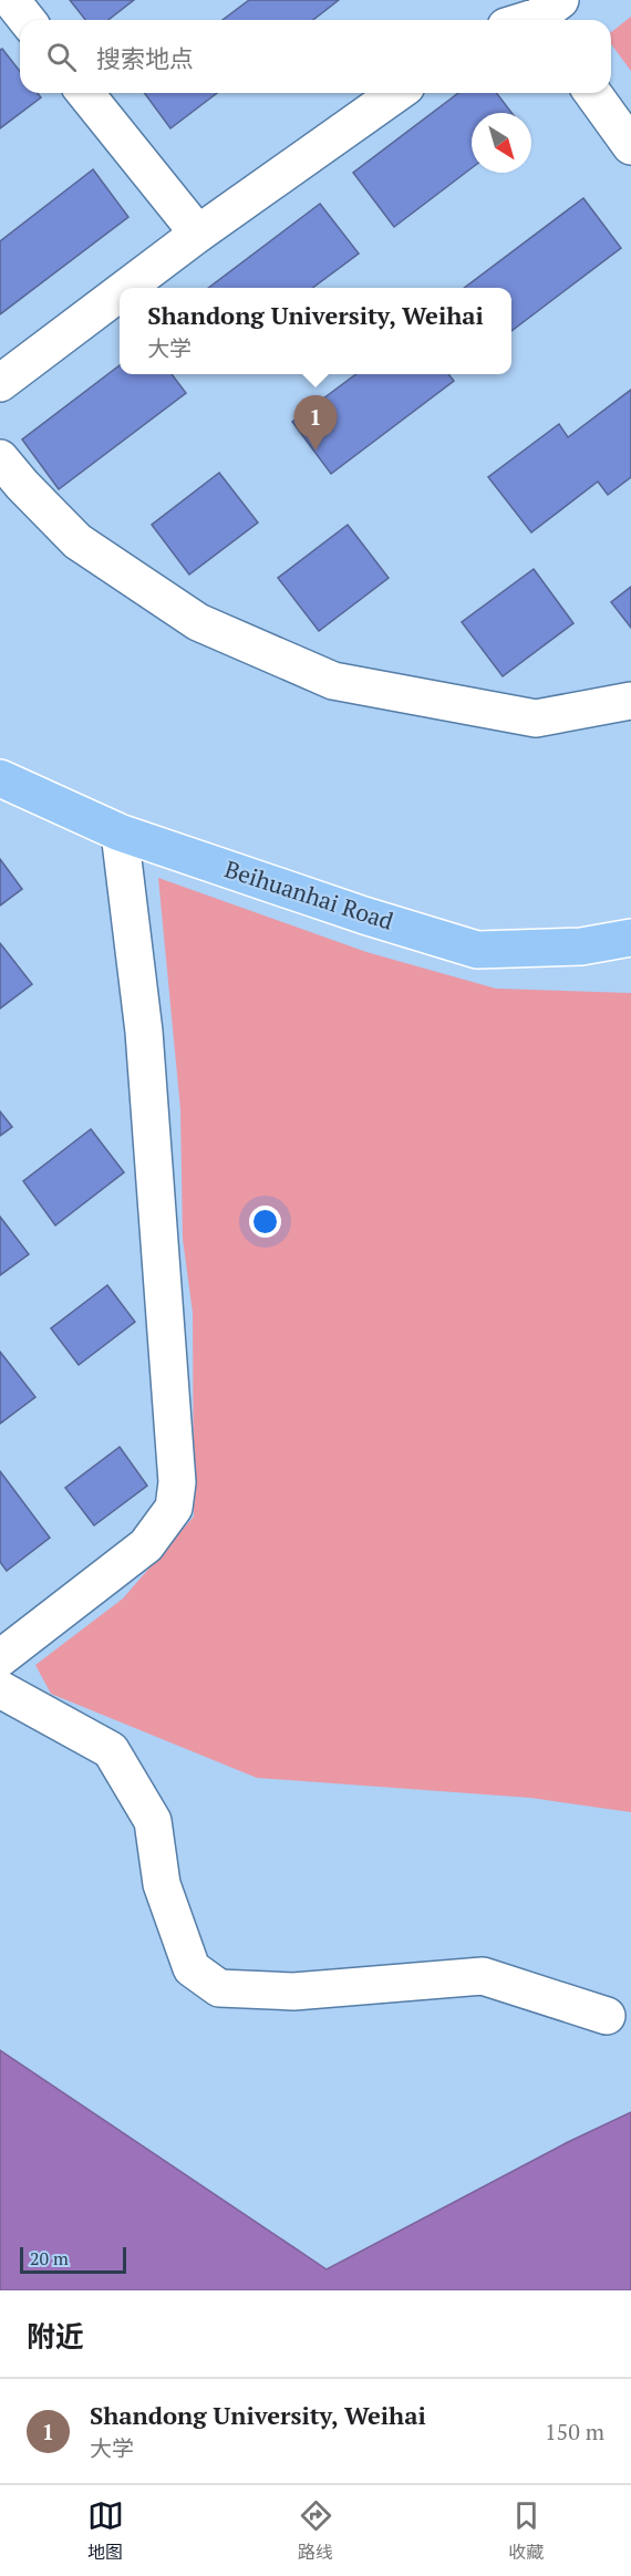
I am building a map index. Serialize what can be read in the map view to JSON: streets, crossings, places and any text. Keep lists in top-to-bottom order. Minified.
{"streets":{"main road":["Beihuanhai Road"]},"scale_bar":"20 m","north":"bottom right","page":{"search":"搜索地点","popup":["Shandong University, Weihai","大学"],"pins":"1","scale":"20 m","heading":"附近","list":[{"mark":"1","name":"Shandong University, Weihai","note":"大学","value":"150 m"}],"nav":["地图","路线","收藏"]}}
